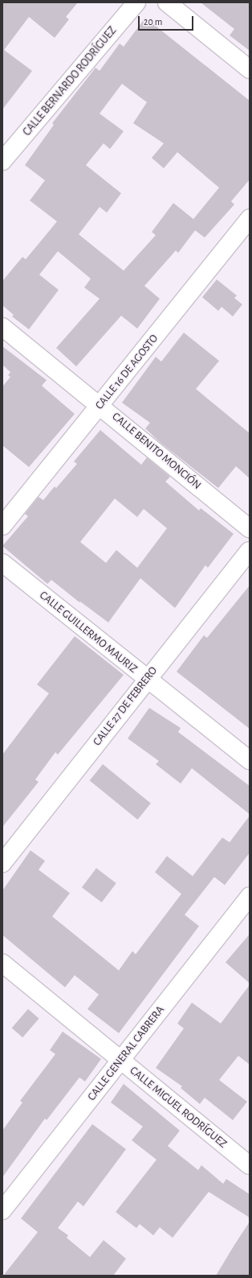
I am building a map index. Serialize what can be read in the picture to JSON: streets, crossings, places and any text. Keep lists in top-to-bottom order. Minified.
{"streets":{"street":["CALLE BERNARDO RODRÍGUEZ","CALLE 16 DE AGOSTO","CALLE BENITO MONCIÓN","CALLE GUILLERMO MAURIZ","CALLE 27 DE FEBRERO","CALLE GENERAL CABRERA","CALLE MIGUEL RODRÍGUEZ"]},"crossings":[["CALLE 16 DE AGOSTO","CALLE BENITO MONCIÓN"],["CALLE GUILLERMO MAURIZ","CALLE 27 DE FEBRERO"],["CALLE GENERAL CABRERA","CALLE MIGUEL RODRÍGUEZ"]],"scale_bar":"20 m"}
